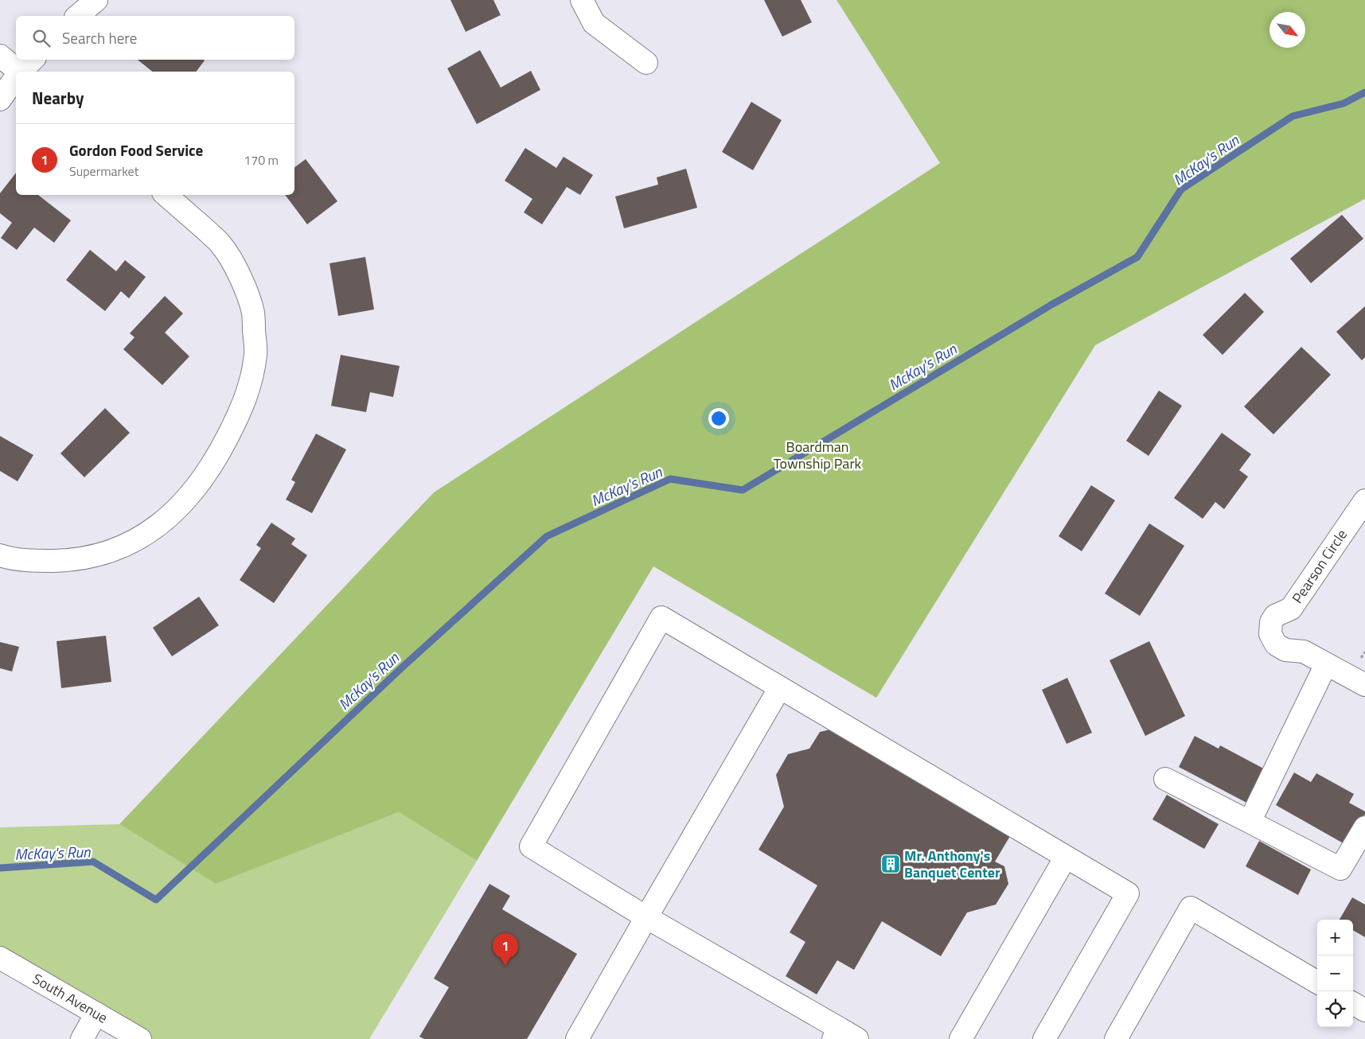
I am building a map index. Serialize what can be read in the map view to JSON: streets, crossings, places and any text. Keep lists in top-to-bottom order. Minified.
{"streets":{"street":["Pearson Circle","South Avenue"]},"water":["McKay's Run"],"parks":["Boardman Township Park"],"places":{"building":["Mr. Anthony's Banquet Center"]},"north":"bottom right","page":{"search":"Search here","heading":"Nearby","list":[{"mark":"1","name":"Gordon Food Service","note":"Supermarket","value":"170 m"}],"map_buttons":["+","−"],"pins":"1"}}
